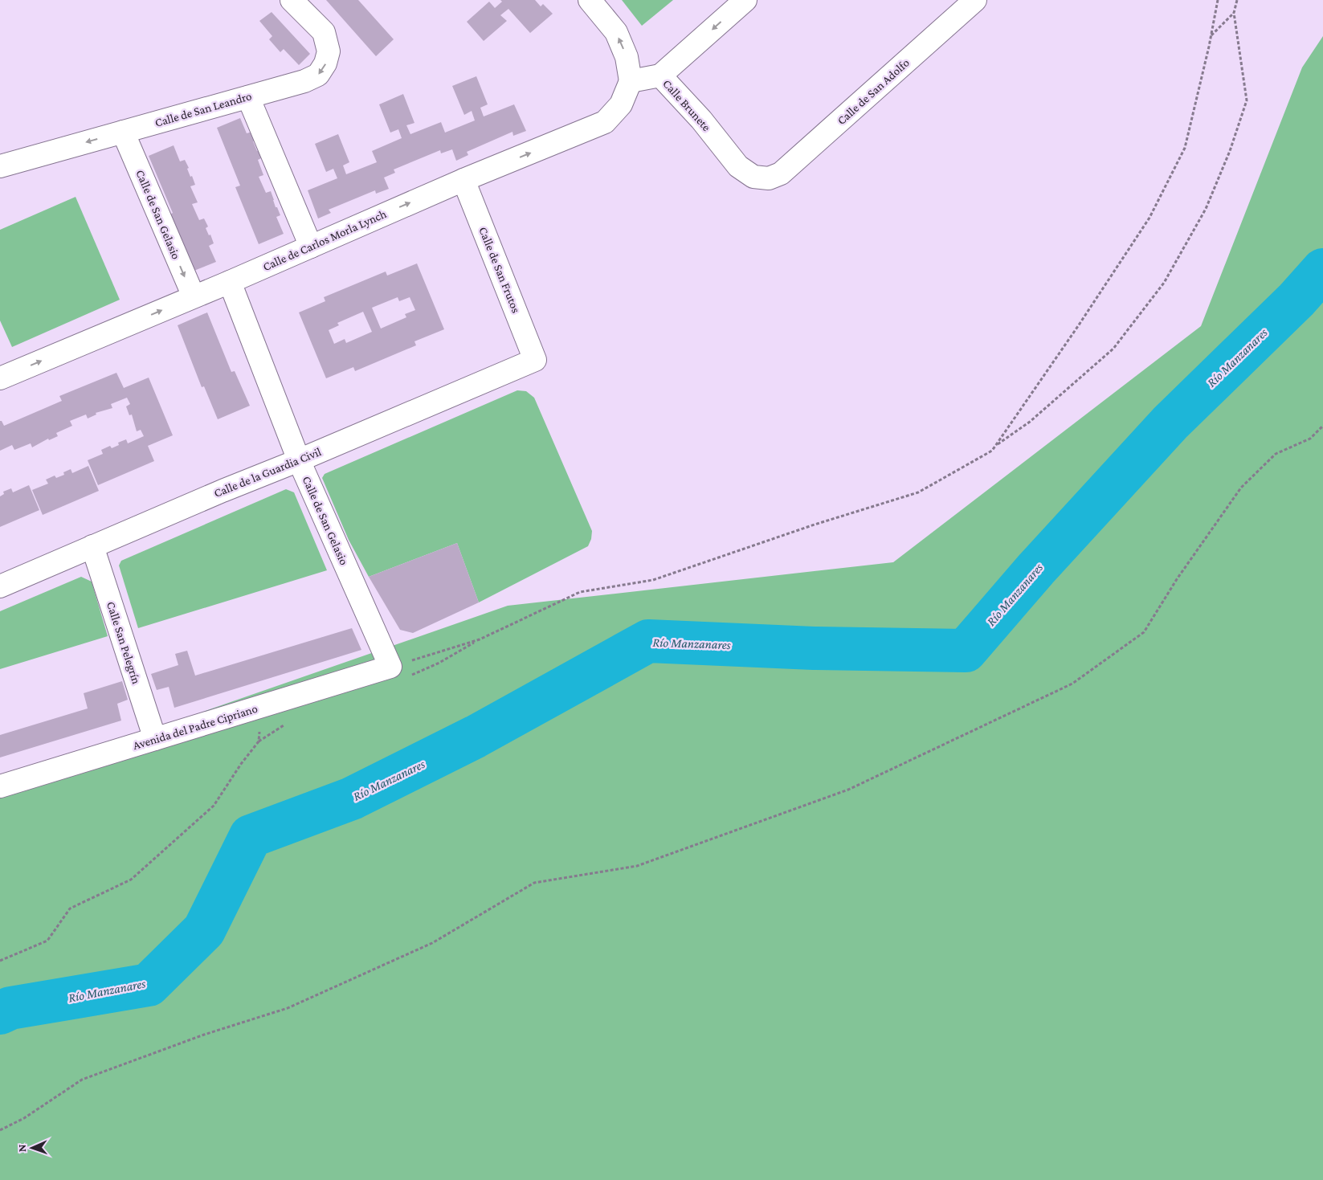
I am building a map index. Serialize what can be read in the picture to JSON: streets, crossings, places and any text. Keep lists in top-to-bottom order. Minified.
{"streets":{"street":["Calle de San Adolfo","Calle Brunete","Calle de San Leandro","Calle de San Gelasio","Calle de Carlos Morla Lynch","Calle de San Frutos","Calle de la Guardia Civil","Calle San Pelegrín","Avenida del Padre Cipriano"]},"crossings":[["Calle de San Adolfo","Calle Brunete"],["Calle Brunete","Calle de Carlos Morla Lynch"],["Calle de San Leandro","Calle de San Gelasio"],["Calle de San Gelasio","Calle de Carlos Morla Lynch"],["Calle de San Gelasio","Calle de la Guardia Civil"],["Calle de San Gelasio","Avenida del Padre Cipriano"],["Calle de Carlos Morla Lynch","Calle de San Frutos"],["Calle de San Frutos","Calle de la Guardia Civil"],["Calle de la Guardia Civil","Calle San Pelegrín"],["Calle San Pelegrín","Avenida del Padre Cipriano"]],"one_way":["Calle de Carlos Morla Lynch"],"water":["Río Manzanares"],"north":"left"}
